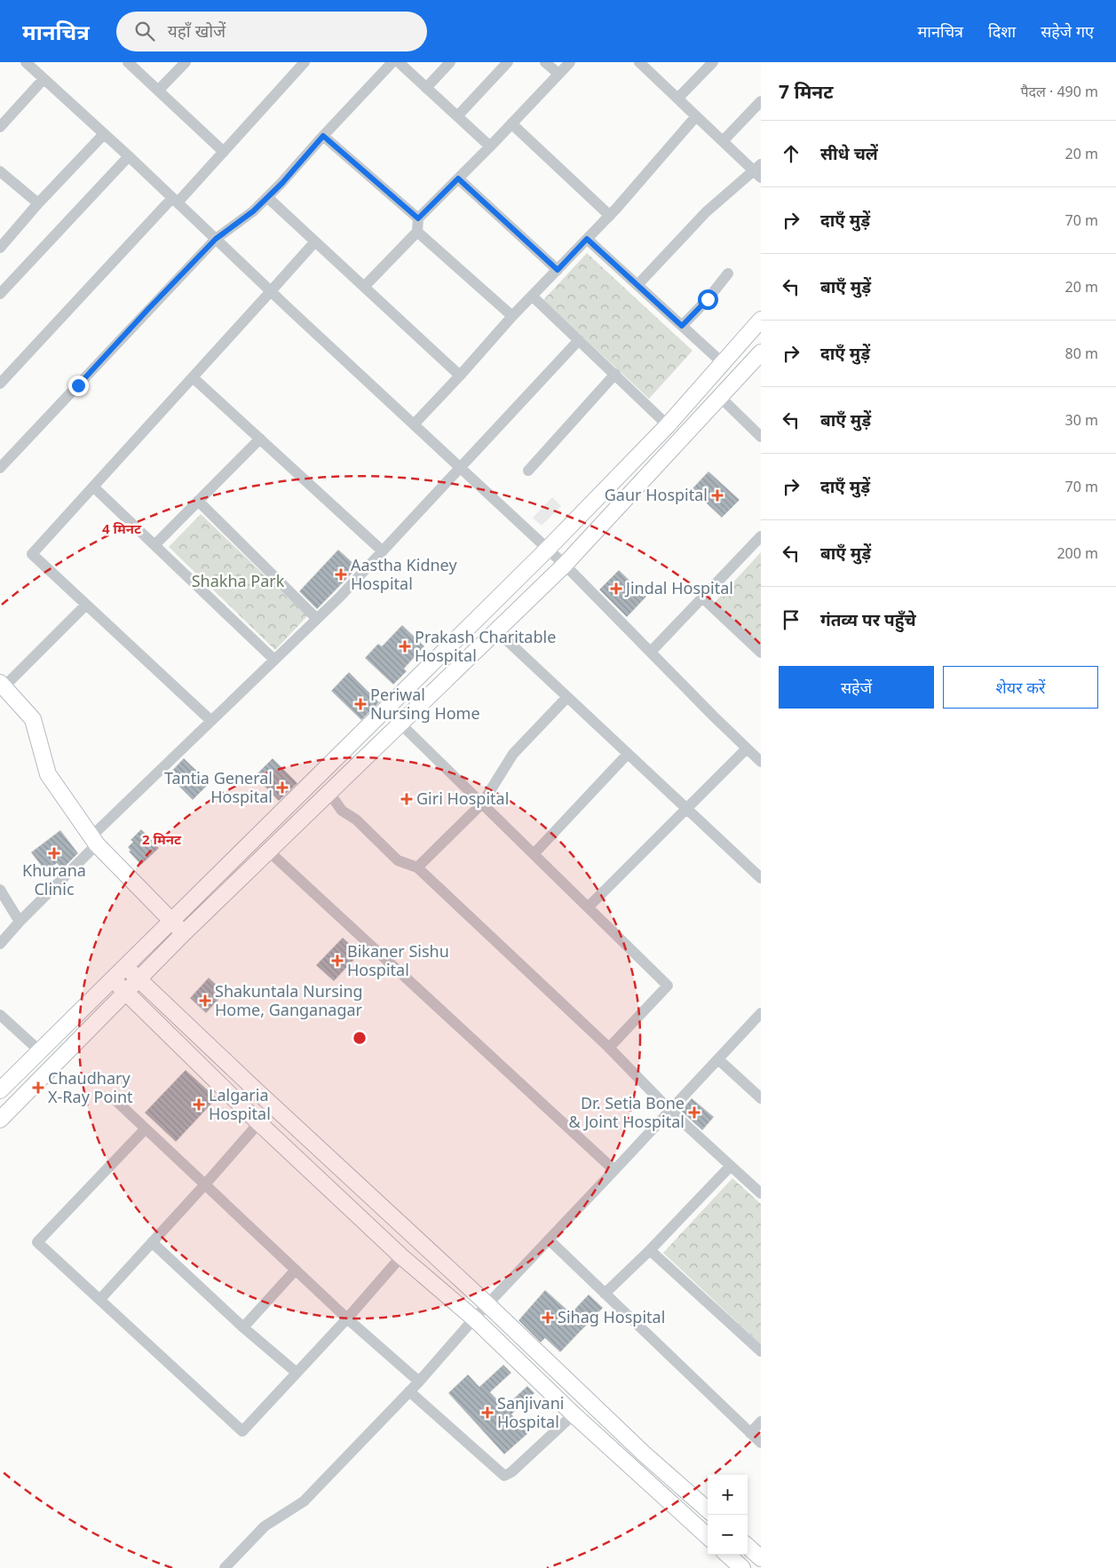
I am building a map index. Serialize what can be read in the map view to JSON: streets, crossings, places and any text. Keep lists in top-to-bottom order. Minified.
{"parks":["Shakha Park"],"places":{"health":["Gaur Hospital","Aastha Kidney Hospital","Jindal Hospital","Prakash Charitable Hospital","Periwal Nursing Home","Tantia General Hospital","Giri Hospital","Khurana Clinic","Bikaner Sishu Hospital","Shakuntala Nursing Home, Ganganagar","Chaudhary X-Ray Point","Lalgaria Hospital","Dr. Setia Bone & Joint Hospital","Sihag Hospital","Sanjivani Hospital"]},"page":{"header":"मानचित्र","search":"यहाँ खोजें","nav":["मानचित्र","दिशा","सहेजे गए"],"heading":["7 मिनट","पैदल · 490 m"],"list":[["सीधे चलें","20 m"],["दाएँ मुड़ें","70 m"],["बाएँ मुड़ें","20 m"],["दाएँ मुड़ें","80 m"],["बाएँ मुड़ें","30 m"],["दाएँ मुड़ें","70 m"],["बाएँ मुड़ें","200 m"],"गंतव्य पर पहुँचे"],"buttons":["सहेजें","शेयर करें"],"map_buttons":["+","−"]},"rings":["4 मिनट","2 मिनट"]}
